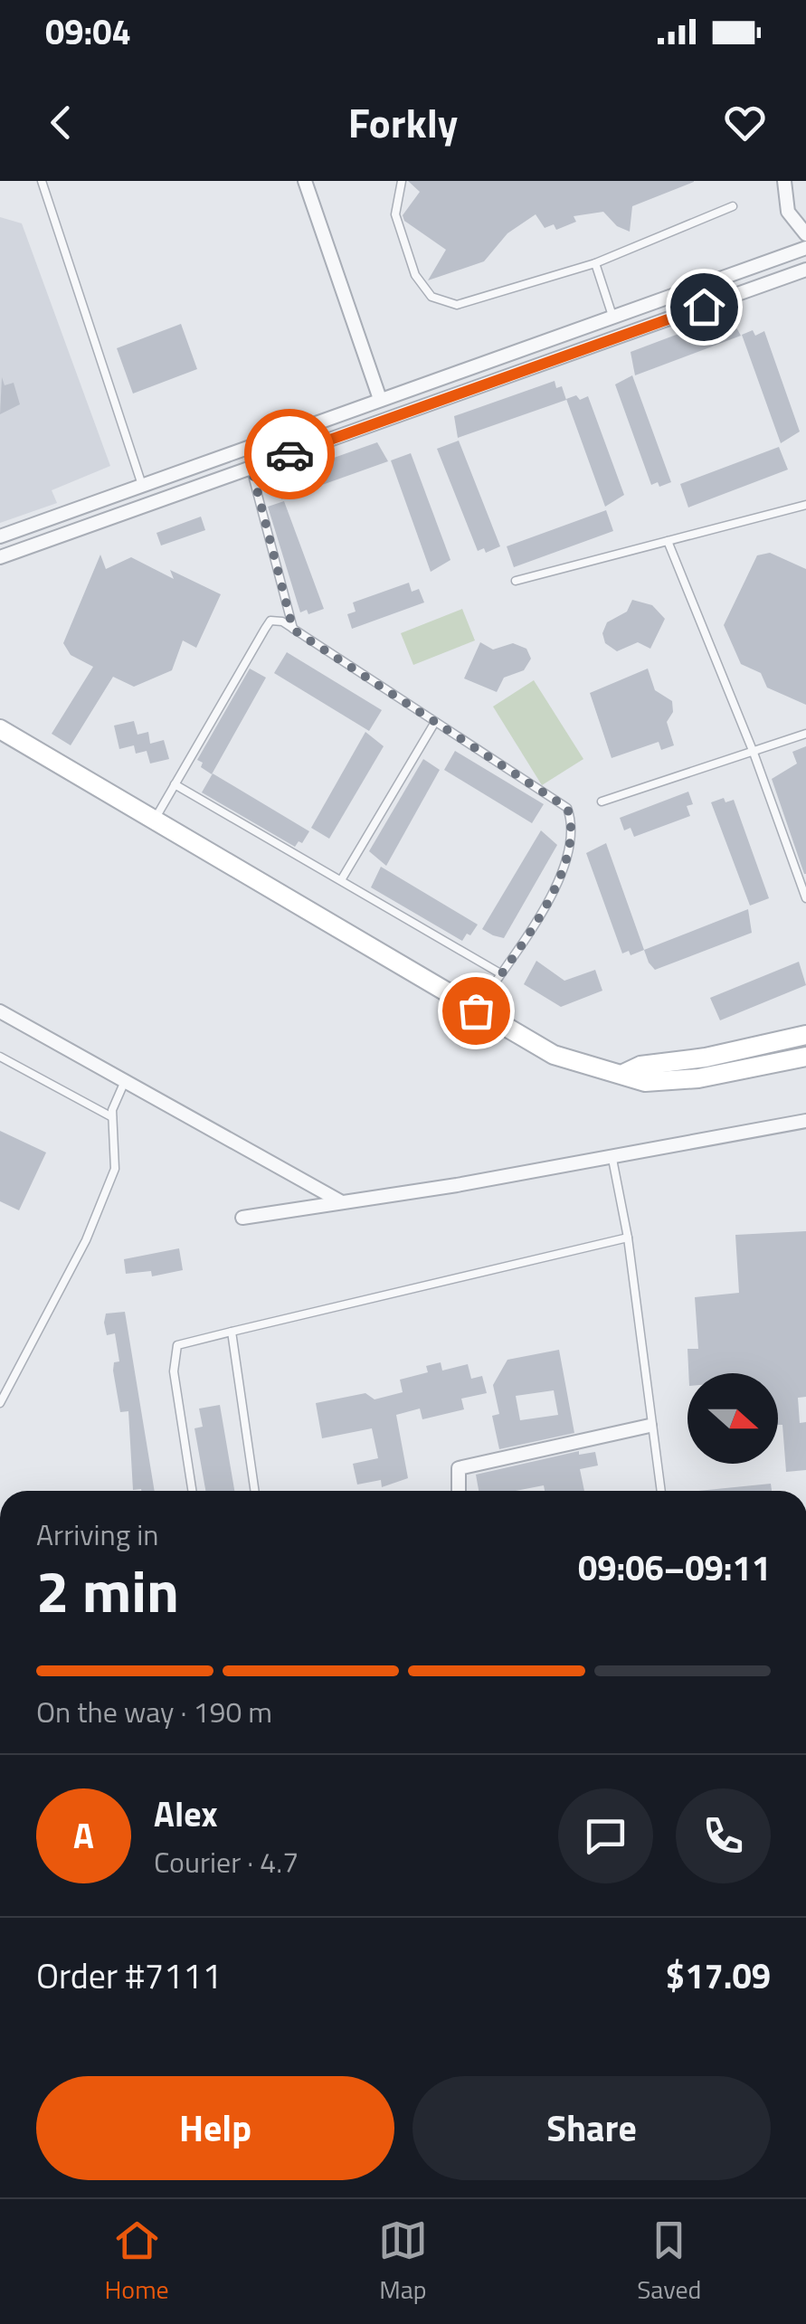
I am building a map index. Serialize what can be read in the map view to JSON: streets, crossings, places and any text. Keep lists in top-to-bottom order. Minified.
{"north":"right","page":{"status":"09:04","header":"Forkly","heading":["2 min","Arriving in","09:06–09:11"],"panel":["Alex","Courier · 4.7","Order #7111","$17.09"],"bar":"On the way · 190 m","round":"A","buttons":["Help","Share"],"tabs":["Home","Map","Saved"]}}
